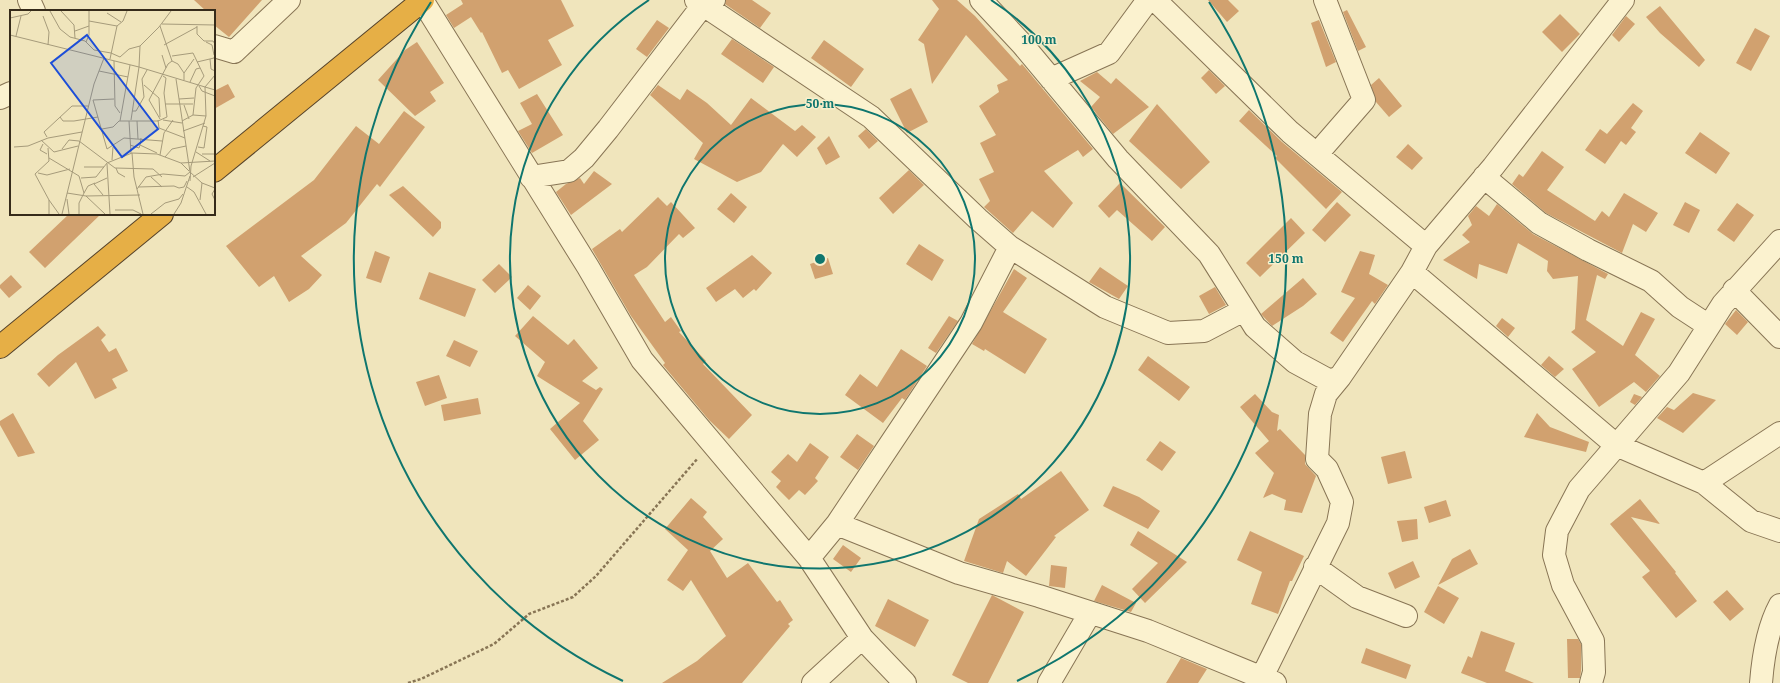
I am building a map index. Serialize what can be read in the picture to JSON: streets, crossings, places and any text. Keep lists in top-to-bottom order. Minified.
{"rings":["100 m","50 m","150 m"]}
